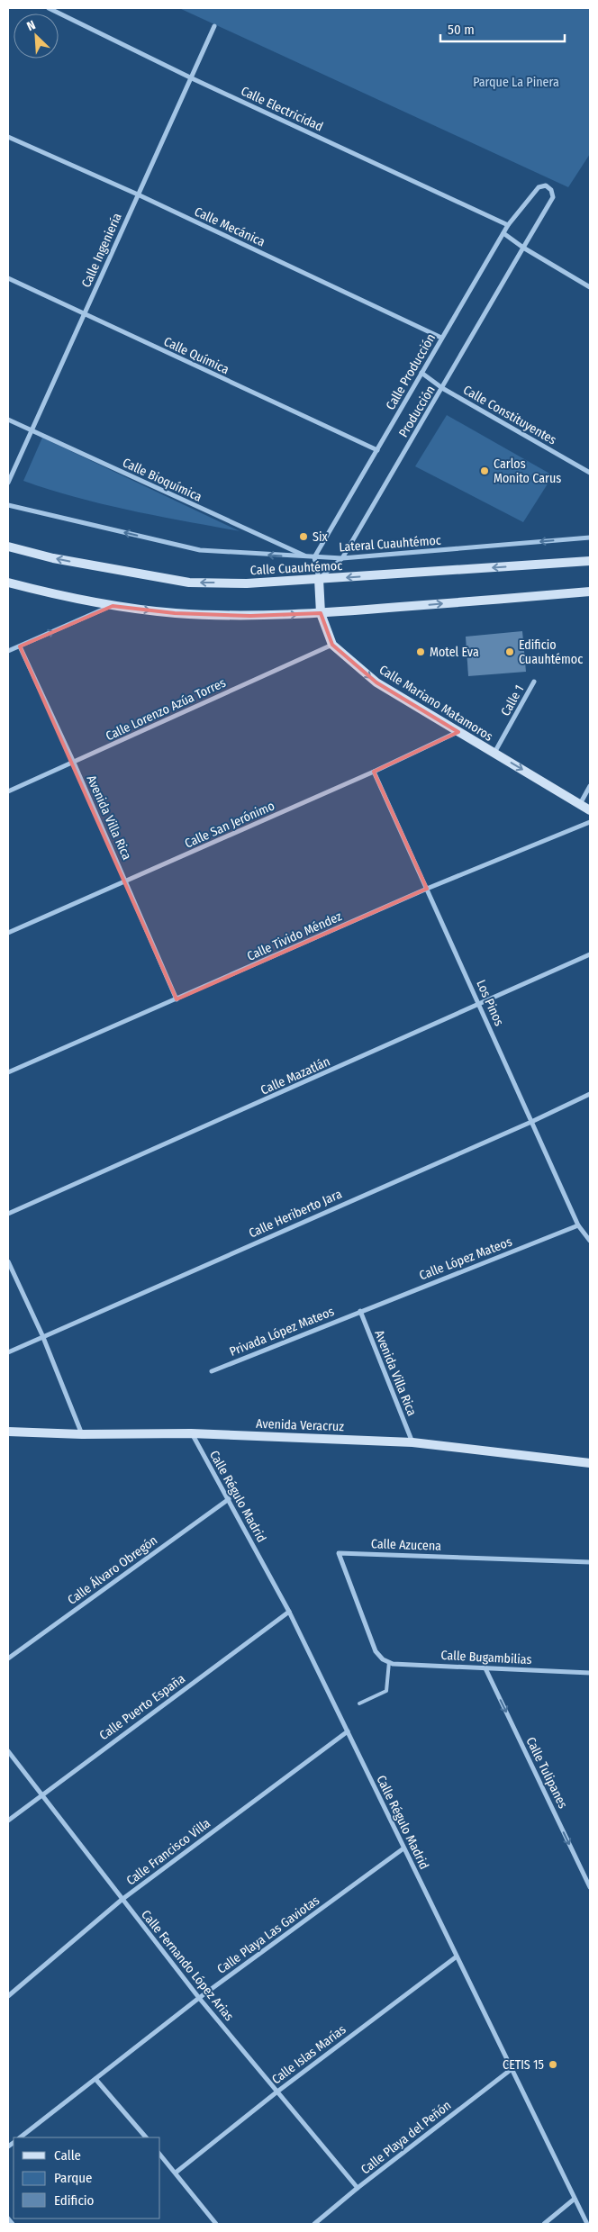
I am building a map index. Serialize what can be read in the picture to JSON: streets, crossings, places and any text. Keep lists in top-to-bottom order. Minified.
{"streets":{"main road":["Calle Cuauhtémoc","Calle Mariano Matamoros","Avenida Veracruz"],"street":["Calle Electricidad","Calle Mecánica","Calle Ingeniería","Calle Química","Calle Producción","Producción","Calle Constituyentes","Calle Bioquímica","Lateral Cuauhtémoc","Calle 1","Calle Lorenzo Azúa Torres","Avenida Villa Rica","Calle San Jerónimo","Calle Tivido Méndez","Los Pinos","Calle Mazatlán","Calle Heriberto Jara","Calle López Mateos","Privada López Mateos","Calle Régulo Madrid","Calle Azucena","Calle Álvaro Obregón","Calle Bugambilias","Calle Puerto España","Calle Tulipanes","Calle Francisco Villa","Calle Playa Las Gaviotas","Calle Fernando López Arias","Calle Islas Marías","Calle Playa del Peñón"]},"crossings":[["Calle Electricidad","Calle Ingeniería"],["Calle Electricidad","Calle Producción"],["Calle Mecánica","Calle Ingeniería"],["Calle Mecánica","Calle Producción"],["Calle Ingeniería","Calle Química"],["Calle Ingeniería","Calle Bioquímica"],["Calle Química","Calle Producción"],["Calle Producción","Producción"],["Calle Producción","Calle Constituyentes"],["Calle Producción","Lateral Cuauhtémoc"],["Producción","Calle Constituyentes"],["Producción","Lateral Cuauhtémoc"],["Producción","Calle Cuauhtémoc"],["Producción","Calle Mariano Matamoros"],["Calle Bioquímica","Lateral Cuauhtémoc"],["Calle Cuauhtémoc","Calle Mariano Matamoros"],["Calle 1","Calle Mariano Matamoros"],["Calle Mariano Matamoros","Calle Lorenzo Azúa Torres"],["Calle Mariano Matamoros","Calle San Jerónimo"],["Calle Lorenzo Azúa Torres","Avenida Villa Rica"],["Avenida Villa Rica","Calle San Jerónimo"],["Avenida Villa Rica","Calle Tivido Méndez"],["Avenida Villa Rica","Calle López Mateos"],["Avenida Villa Rica","Privada López Mateos"],["Avenida Villa Rica","Avenida Veracruz"],["Calle San Jerónimo","Los Pinos"],["Calle Tivido Méndez","Los Pinos"],["Los Pinos","Calle Mazatlán"],["Los Pinos","Calle Heriberto Jara"],["Los Pinos","Calle López Mateos"],["Calle López Mateos","Privada López Mateos"],["Avenida Veracruz","Calle Régulo Madrid"],["Calle Régulo Madrid","Calle Álvaro Obregón"],["Calle Régulo Madrid","Calle Puerto España"],["Calle Régulo Madrid","Calle Francisco Villa"],["Calle Régulo Madrid","Calle Playa Las Gaviotas"],["Calle Régulo Madrid","Calle Islas Marías"],["Calle Régulo Madrid","Calle Playa del Peñón"],["Calle Azucena","Calle Bugambilias"],["Calle Bugambilias","Calle Tulipanes"],["Calle Puerto España","Calle Fernando López Arias"],["Calle Francisco Villa","Calle Fernando López Arias"],["Calle Playa Las Gaviotas","Calle Fernando López Arias"],["Calle Fernando López Arias","Calle Islas Marías"],["Calle Fernando López Arias","Calle Playa del Peñón"]],"one_way":["Lateral Cuauhtémoc","Calle Mariano Matamoros","Calle Tulipanes"],"parks":["Parque La Pinera"],"places":["Carlos Monito Carus","Six","Motel Eva","Edificio Cuauhtémoc","CETIS 15"],"legend":["Calle","Parque","Edificio"],"scale_bar":"50 m","north":"top left"}
